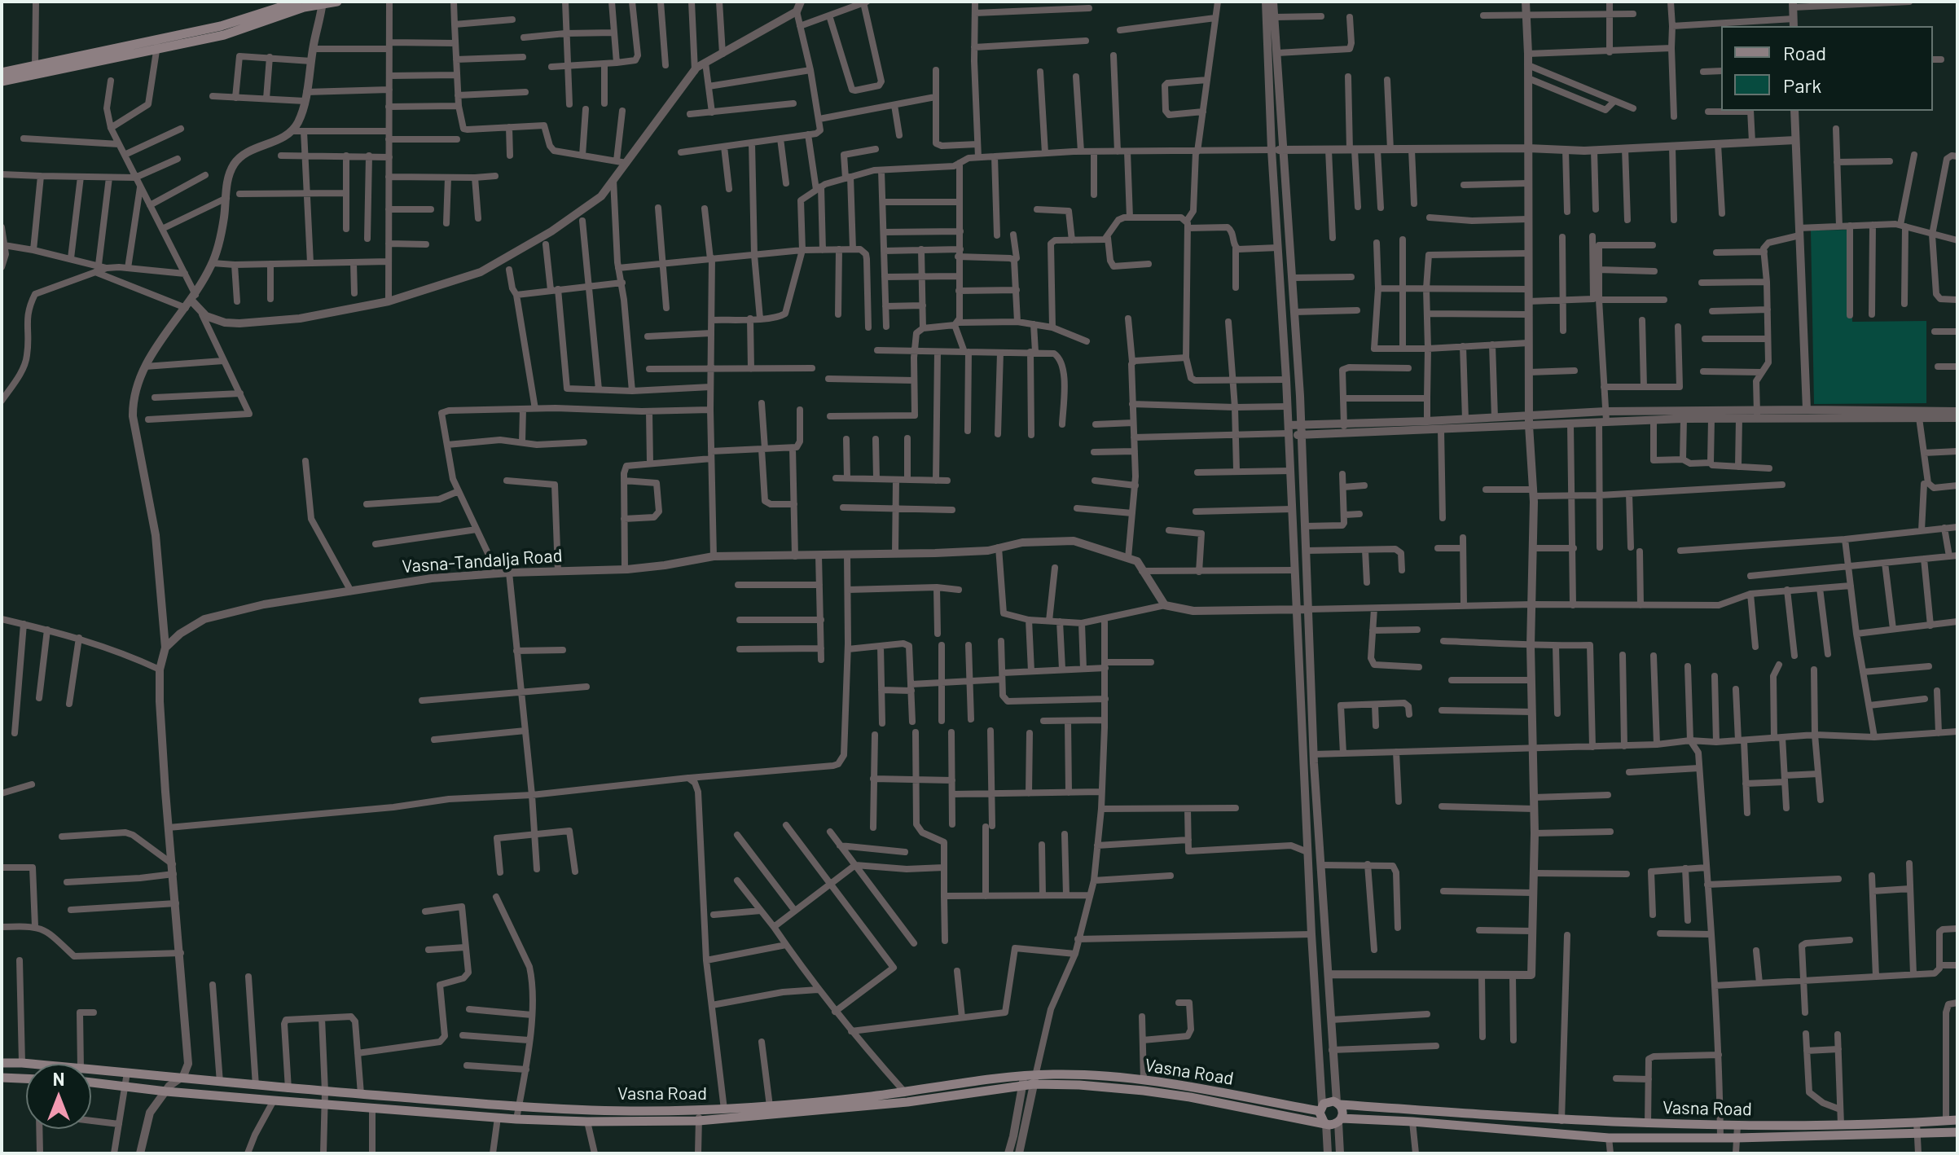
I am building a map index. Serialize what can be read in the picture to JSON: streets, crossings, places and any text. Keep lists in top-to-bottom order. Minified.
{"streets":{"main road":["Vasna Road"],"street":["Vasna-Tandalja Road"]},"legend":["Road","Park"],"north":"top"}
